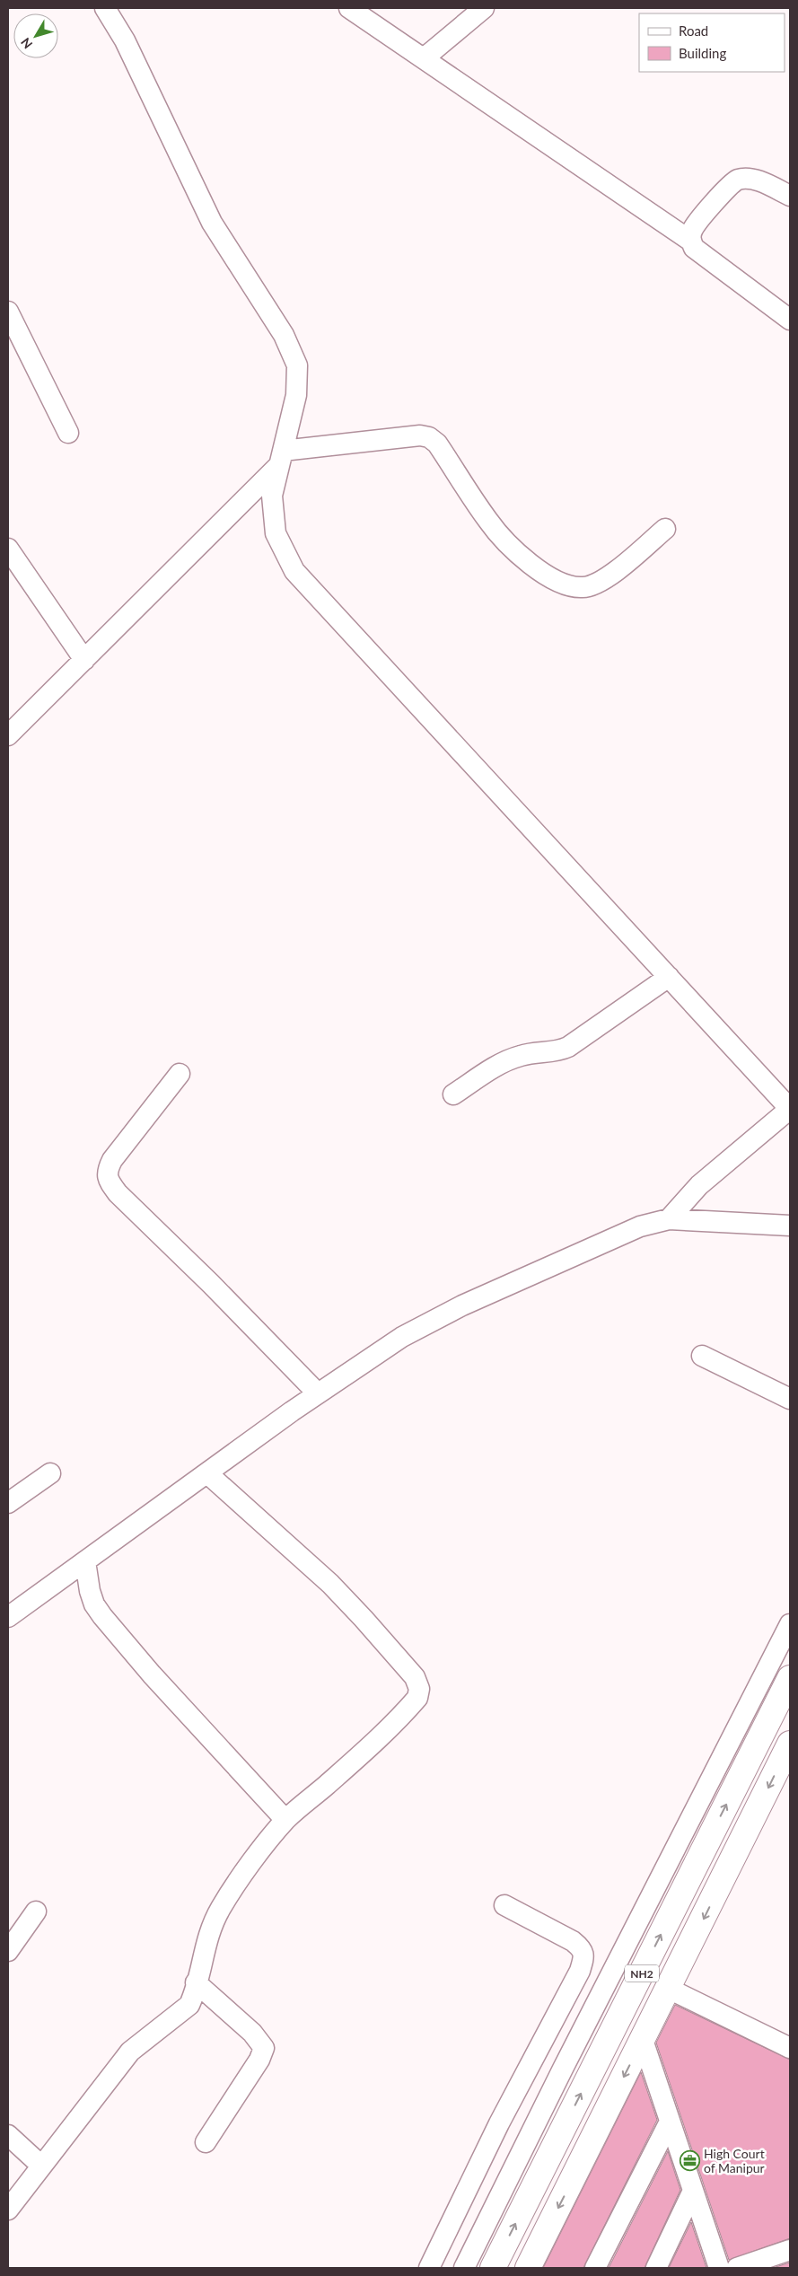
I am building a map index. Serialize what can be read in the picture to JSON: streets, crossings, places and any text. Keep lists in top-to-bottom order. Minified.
{"streets":{"highway":["NH2"]},"places":{"office":["High Court of Manipur"]},"legend":["Road","Building"],"north":"bottom left"}
